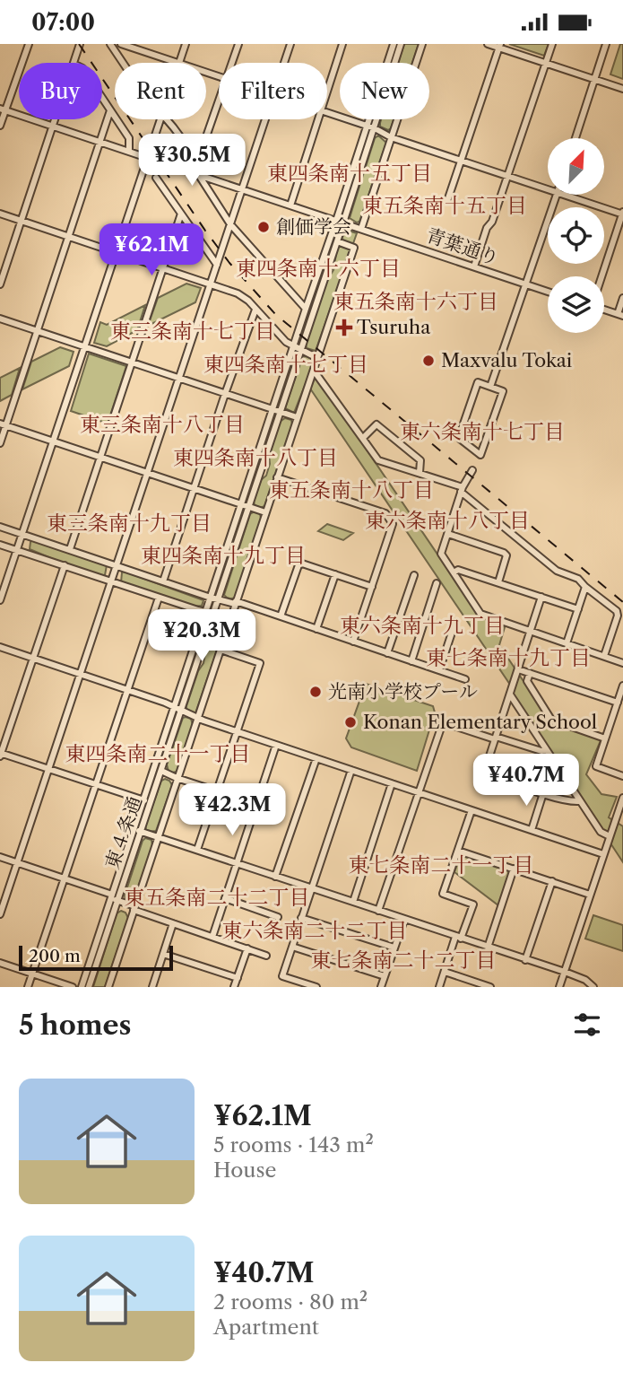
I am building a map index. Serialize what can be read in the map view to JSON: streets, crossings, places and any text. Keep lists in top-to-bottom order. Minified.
{"streets":{"street":["青葉通り","東４条通"]},"crossings":[["青葉通り","東４条通"]],"districts":["東四条南十五丁目","東五条南十五丁目","東四条南十六丁目","東五条南十六丁目","東三条南十七丁目","東四条南十七丁目","東三条南十八丁目","東六条南十七丁目","東四条南十八丁目","東五条南十八丁目","東六条南十八丁目","東三条南十九丁目","東四条南十九丁目","東六条南十九丁目","東七条南十九丁目","東四条南二十一丁目","東七条南二十一丁目","東五条南二十二丁目","東六条南二十二丁目","東七条南二十二丁目"],"places":{"other":["創価学会","Maxvalu Tokai","光南小学校プール","Konan Elementary School"],"health":["Tsuruha"]},"scale_bar":"200 m","north":"top right","page":{"status":"07:00","chip":["Buy","Rent","Filters","New"],"price":["¥30.5M","¥62.1M","¥20.3M","¥40.7M","¥42.3M"],"scale":"200 m","heading":"5 homes","list":[{"name":"¥62.1M","note":"5 rooms · 143 m² · House"},{"name":"¥40.7M","note":"2 rooms · 80 m² · Apartment"}]}}
